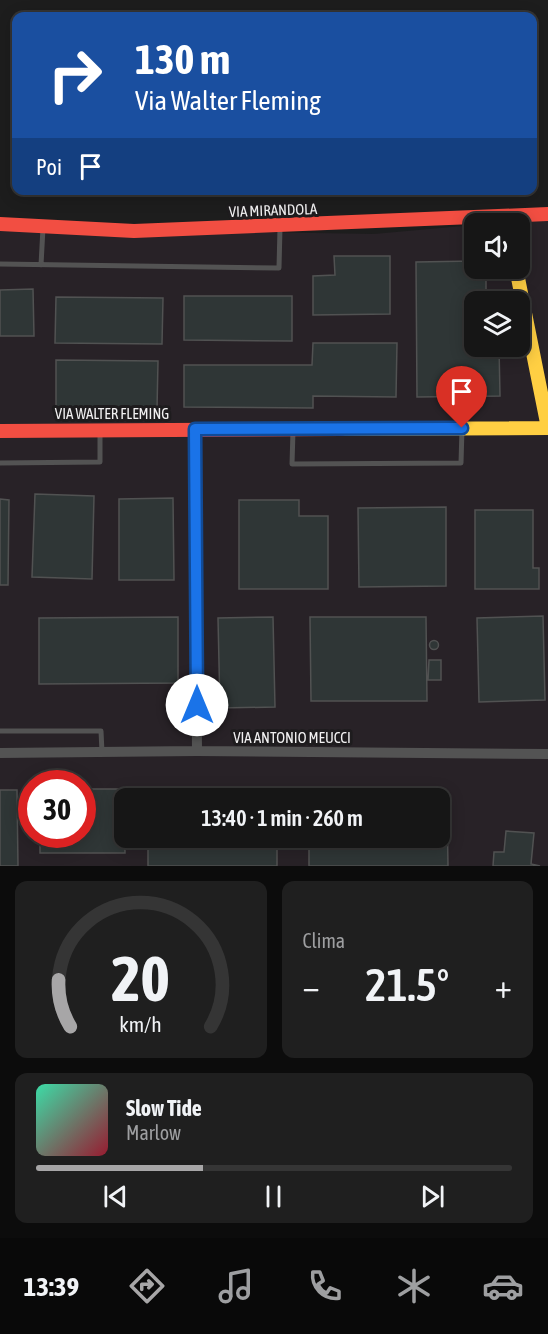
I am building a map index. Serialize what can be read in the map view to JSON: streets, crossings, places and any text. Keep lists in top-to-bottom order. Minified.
{"streets":{"street":["VIA MIRANDOLA","VIA WALTER FLEMING","VIA ANTONIO MEUCCI"]},"page":{"turn":["130 m","Via Walter Fleming"],"then":"Poi","limit":"30","trip":"13:40 · 1 min · 260 m","tile":"Clima","heat":["−","21.5°","+"],"song":["Slow Tide","Marlow"],"tabs":"13:39","gauge":["20","km/h"]}}
